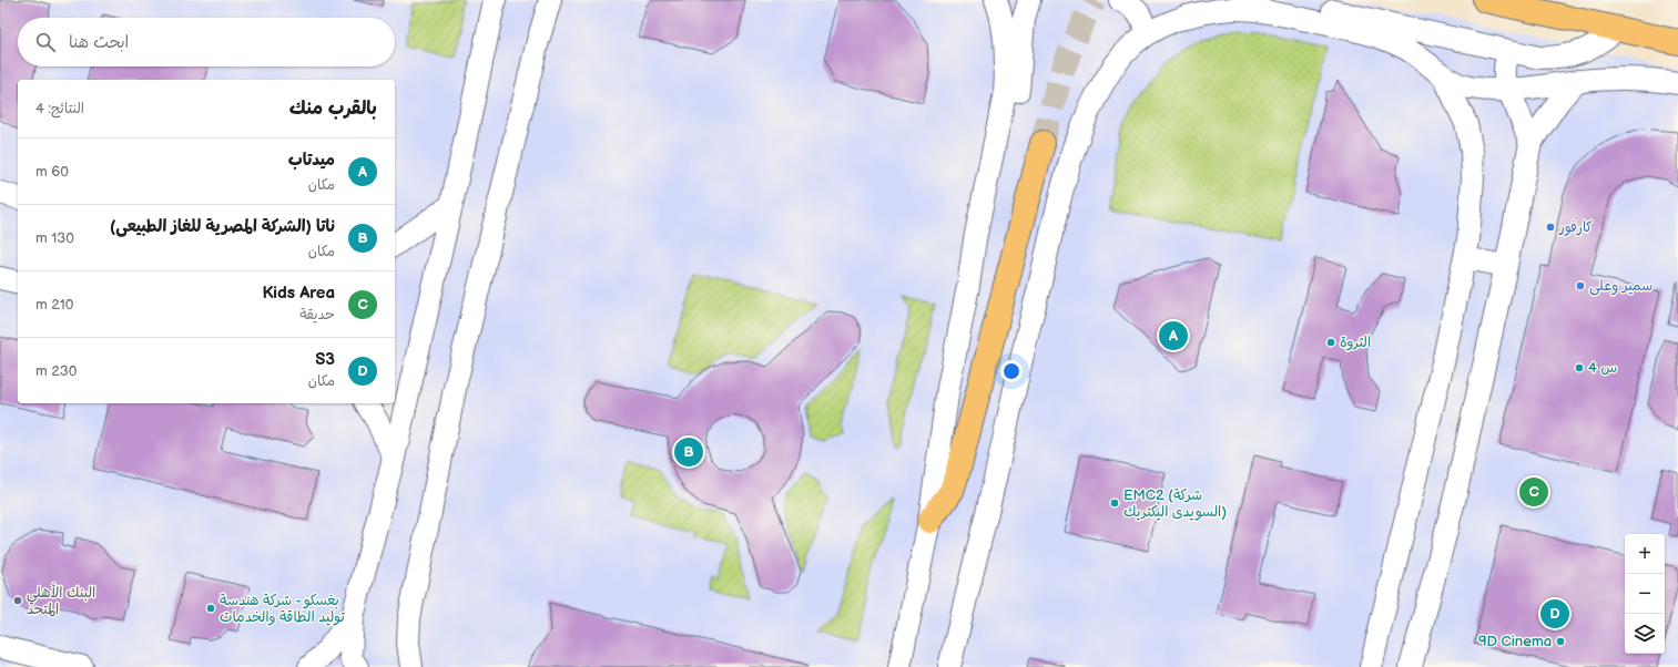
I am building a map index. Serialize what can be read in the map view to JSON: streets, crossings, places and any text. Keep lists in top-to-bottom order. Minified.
{"places":["كارفور","سمير وعلى","الثروة","س 4","EMC2 (شركة السويدى اليكتريك)","البنك الأهلي المتحد","بغسكو - شركة هندسة توليد الطاقة والخدمات","9D Cinema"],"page":{"search":"ابحث هنا","heading":["بالقرب منك","النتائج: 4"],"list":[{"mark":"A","name":"ميدتاب","note":"مكان","value":"60 m"},{"mark":"B","name":"ناتا (الشركة المصرية للغاز الطبيعى)","note":"مكان","value":"130 m"},{"mark":"C","name":"Kids Area","note":"حديقة","value":"210 m"},{"mark":"D","name":"S3","note":"مكان","value":"230 m"}],"pins":["A","B","C","D"],"map_buttons":["+","−"]}}
